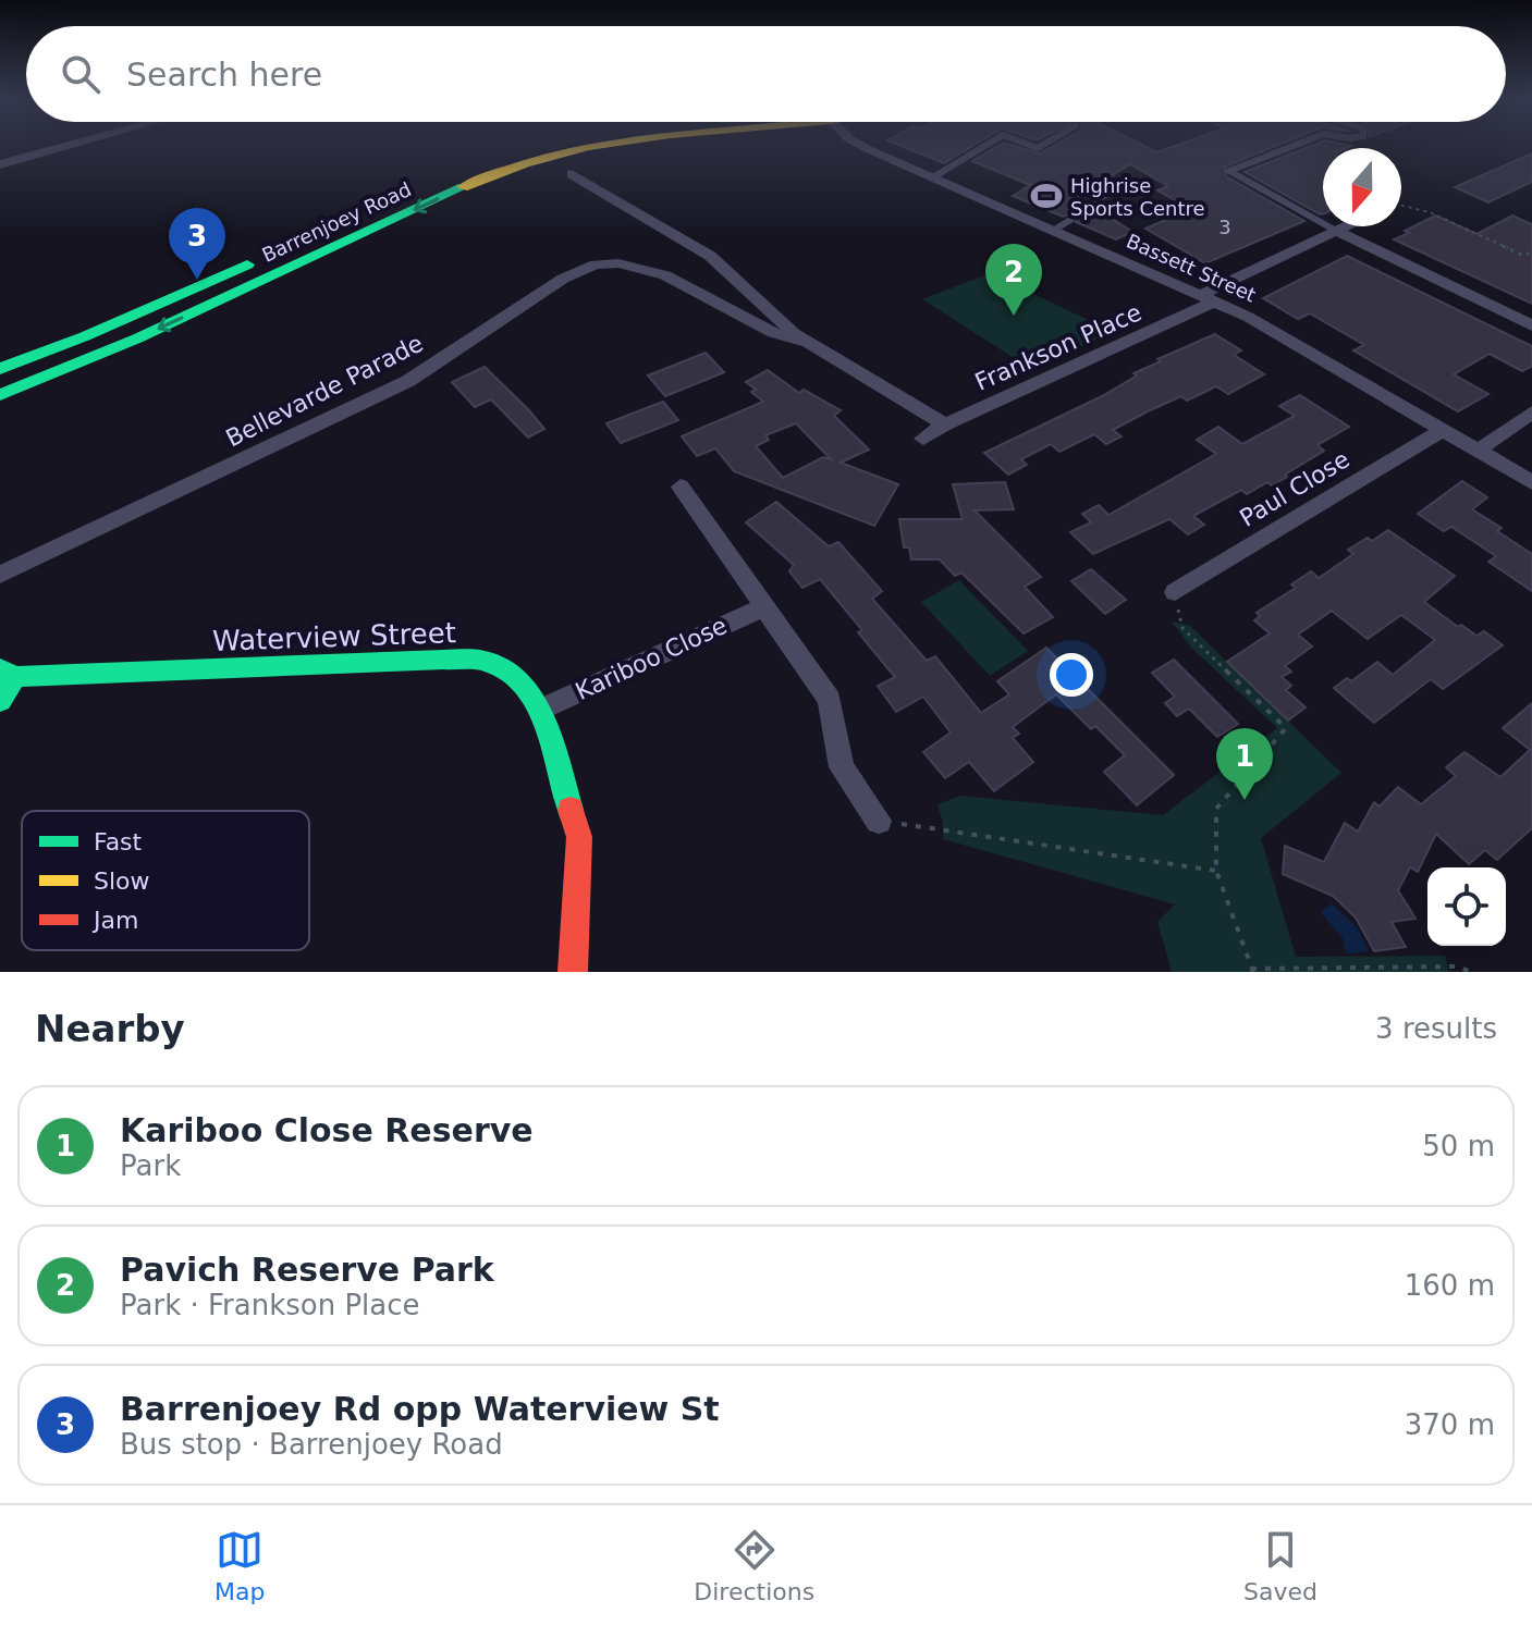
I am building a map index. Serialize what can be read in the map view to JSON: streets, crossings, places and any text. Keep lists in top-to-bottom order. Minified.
{"streets":{"main road":["Barrenjoey Road","Waterview Street"],"street":["Bassett Street","Frankson Place","Bellevarde Parade","Paul Close","Kariboo Close"]},"crossings":[["Bassett Street","Frankson Place"],["Bassett Street","Paul Close"],["Waterview Street","Kariboo Close"]],"places":{"sports":["Highrise Sports Centre"]},"house_numbers":["3"],"legend":["Fast","Slow","Jam"],"north":"bottom","page":{"search":"Search here","pins":["3","2","1"],"heading":["Nearby","3 results"],"list":[{"mark":"1","name":"Kariboo Close Reserve","note":"Park","value":"50 m"},{"mark":"2","name":"Pavich Reserve Park","note":"Park · Frankson Place","value":"160 m"},{"mark":"3","name":"Barrenjoey Rd opp Waterview St","note":"Bus stop · Barrenjoey Road","value":"370 m"}],"nav":["Map","Directions","Saved"]}}
